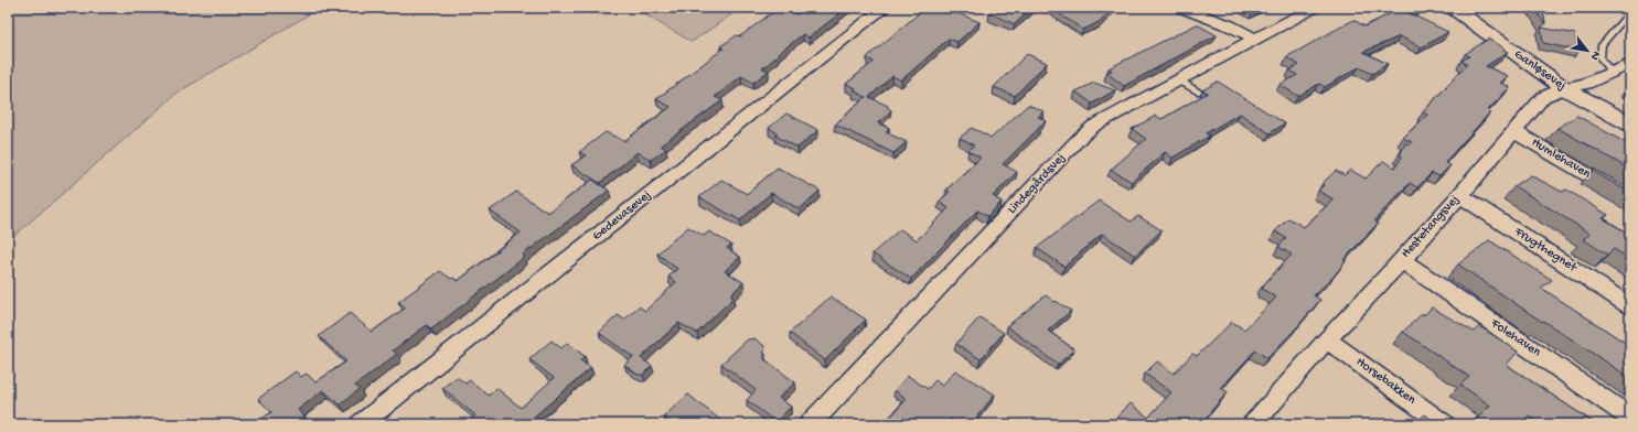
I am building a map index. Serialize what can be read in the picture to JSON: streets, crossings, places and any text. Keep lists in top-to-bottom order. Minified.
{"streets":{"street":["Ganløsevej","Humlehaven","Lindegårdsvej","Gedevasevej","Hestetangsvej","Frugthegnet","Folehaven","Horsebakken"]},"crossings":[["Ganløsevej","Hestetangsvej"],["Humlehaven","Hestetangsvej"],["Hestetangsvej","Frugthegnet"],["Hestetangsvej","Folehaven"],["Hestetangsvej","Horsebakken"]],"north":"bottom right"}
